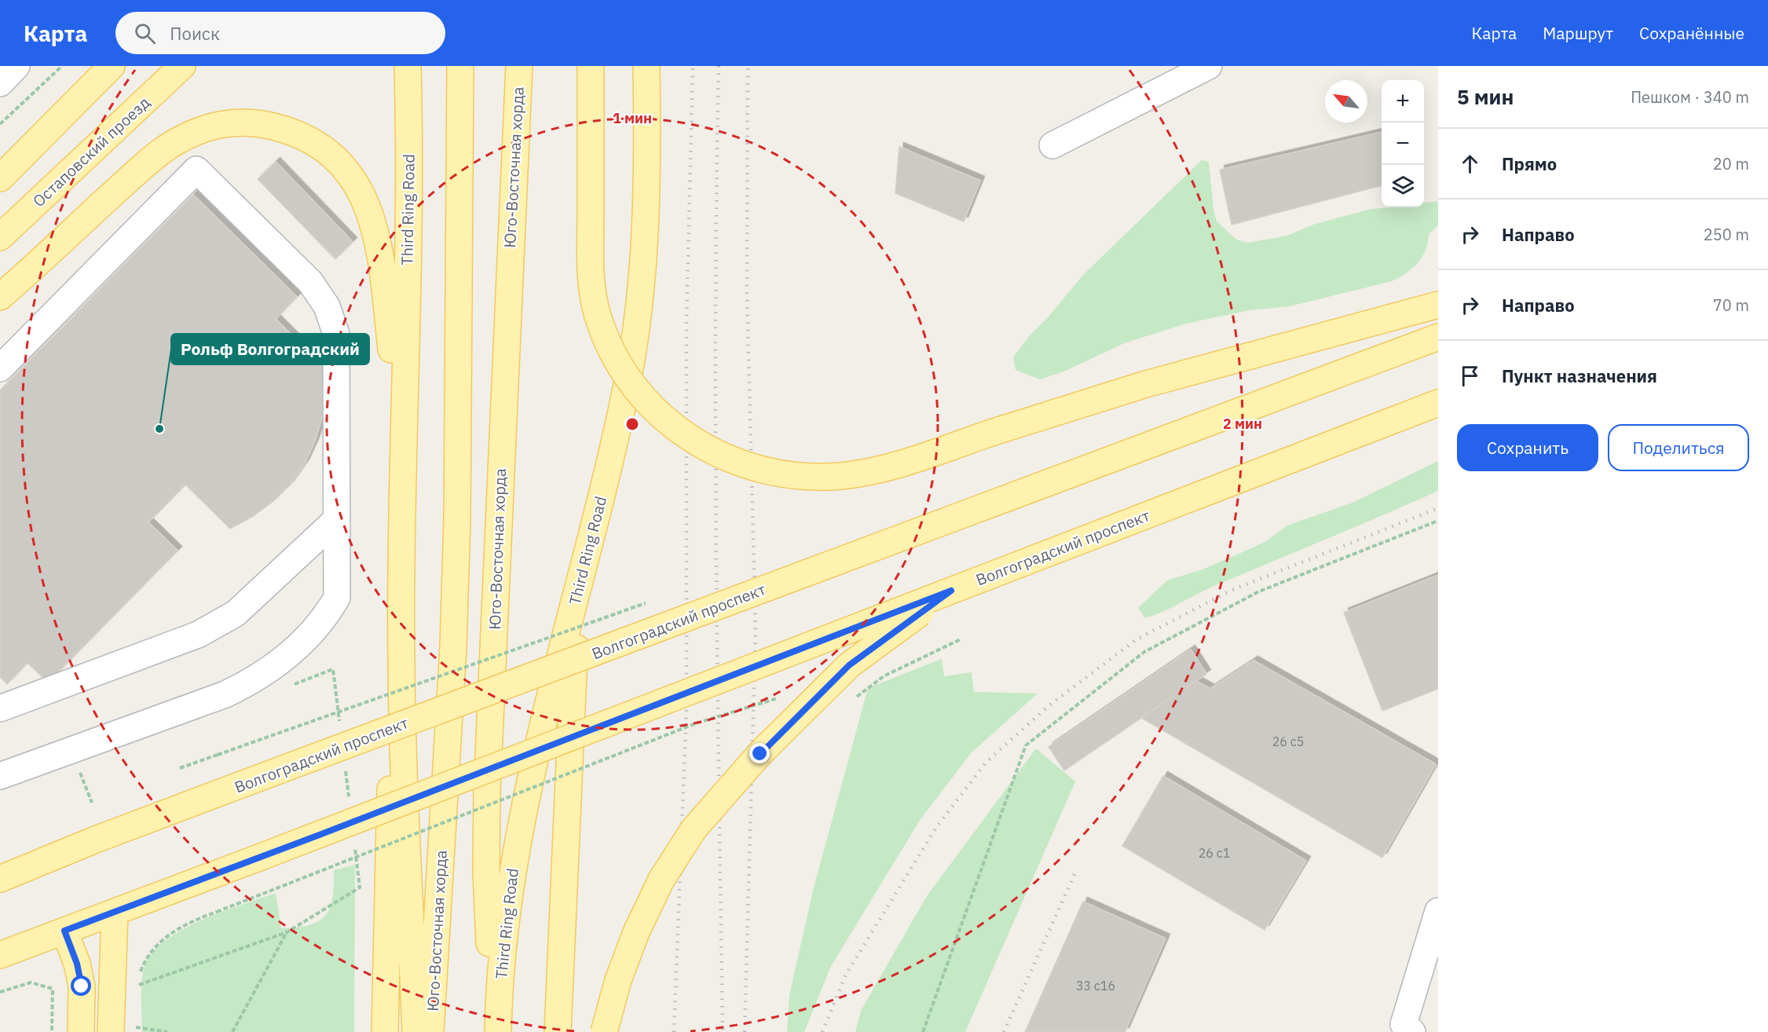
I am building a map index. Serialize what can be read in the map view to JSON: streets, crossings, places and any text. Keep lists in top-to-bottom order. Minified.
{"streets":{"main road":["Остаповский проезд","Юго-Восточная хорда","Third Ring Road","Волгоградский проспект"]},"places":["Рольф Волгоградский"],"house_numbers":["26 с5","26 с1","33 с16"],"north":"top left","page":{"header":"Карта","search":"Поиск","nav":["Карта","Маршрут","Сохранённые"],"heading":["5 мин","Пешком · 340 m"],"map_buttons":["+","−"],"list":[["Прямо","20 m"],["Направо","250 m"],["Направо","70 m"],"Пункт назначения"],"buttons":["Сохранить","Поделиться"]},"rings":["1 мин","2 мин"]}
